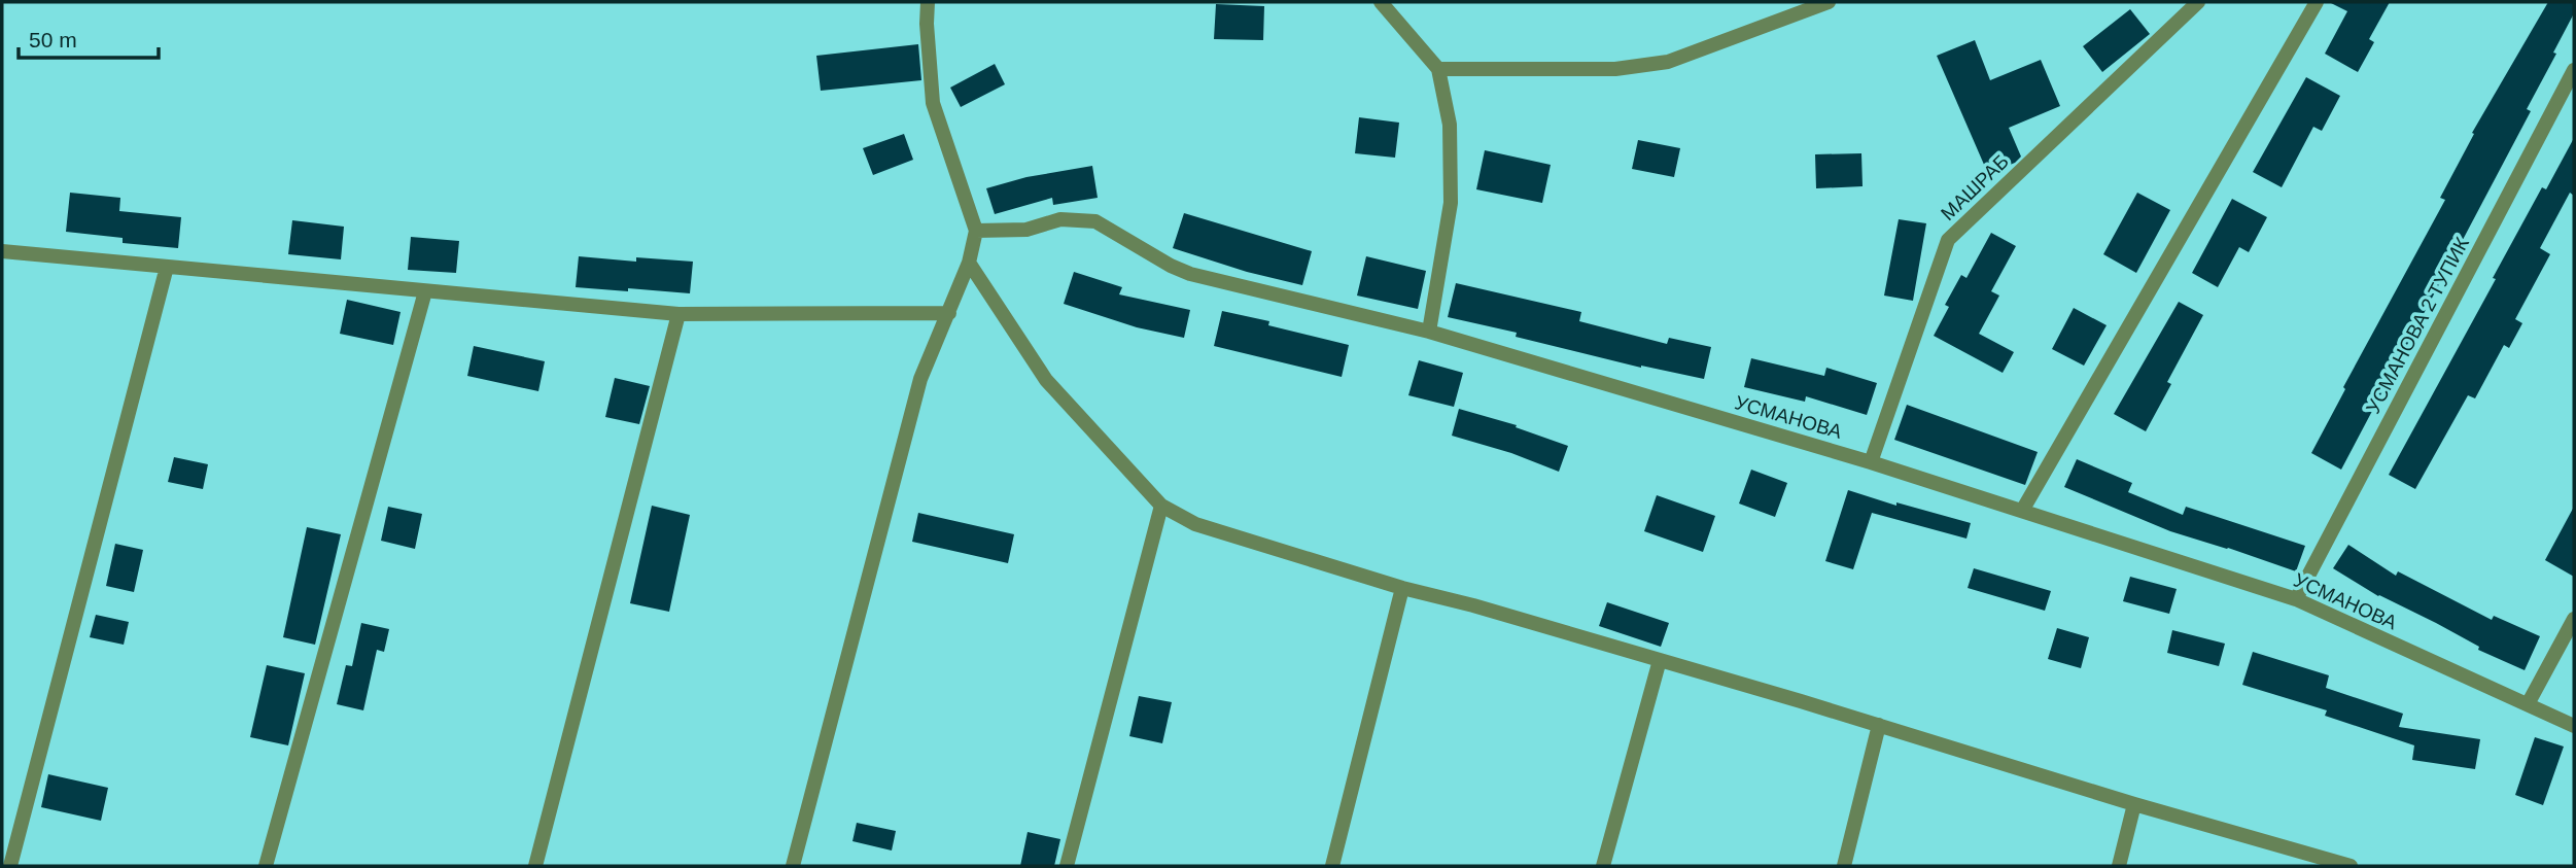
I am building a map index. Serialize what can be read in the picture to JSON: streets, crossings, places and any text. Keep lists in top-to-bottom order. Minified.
{"streets":{"street":["МАШРАБ","УСМАНОВА 2 ТУПИК","УСМАНОВА"]},"crossings":[["МАШРАБ","УСМАНОВА"],["УСМАНОВА 2 ТУПИК","УСМАНОВА"]],"scale_bar":"50 m"}
